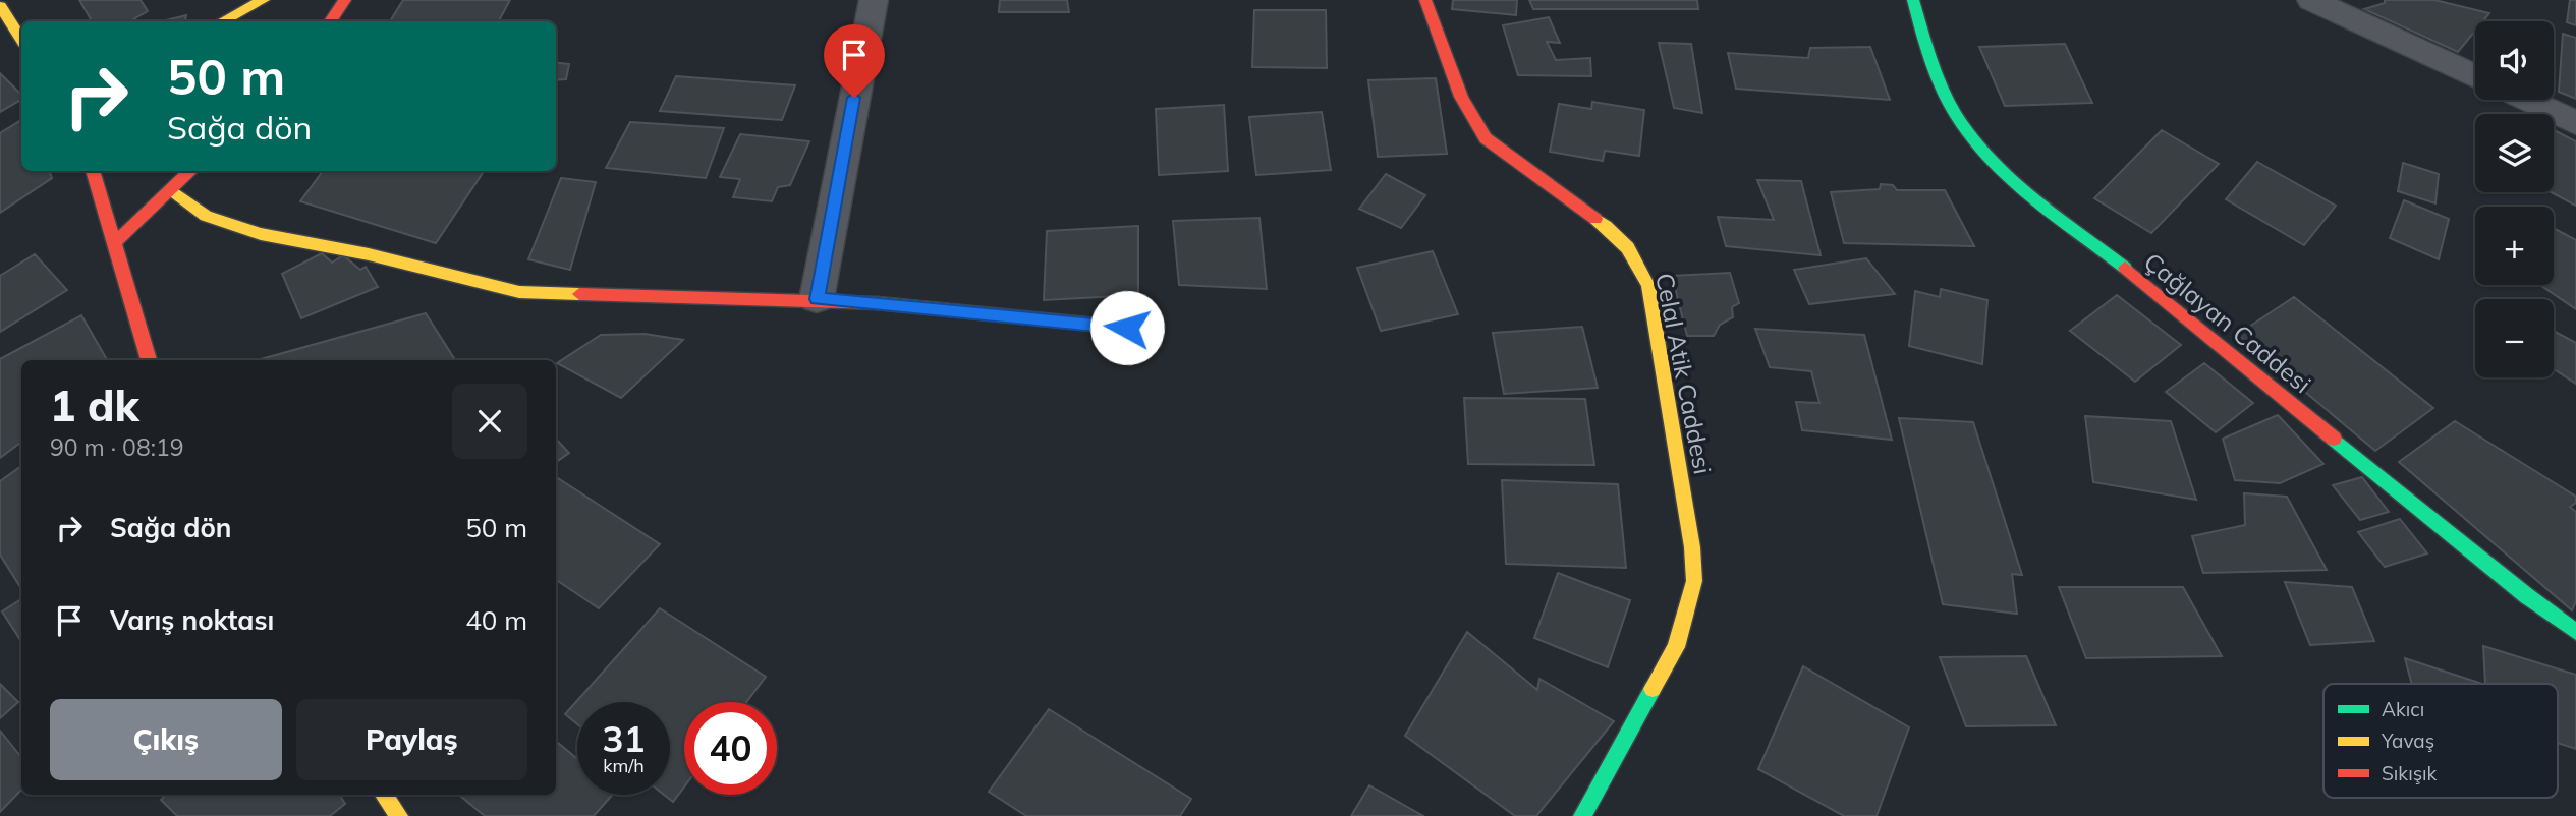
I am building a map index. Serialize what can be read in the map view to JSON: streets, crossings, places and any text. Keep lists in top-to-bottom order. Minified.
{"streets":{"street":["Çağlayan Caddesi","Celal Atik Caddesi"]},"legend":["Akıcı","Yavaş","Sıkışık"],"page":{"map_buttons":["+","−"],"turn":["50 m","Sağa dön"],"heading":["1 dk","90 m · 08:19"],"list":[{"name":"Sağa dön","value":"50 m"},{"name":"Varış noktası","value":"40 m"}],"buttons":["Çıkış","Paylaş"],"speed":"31 km/h","limit":"40"}}
